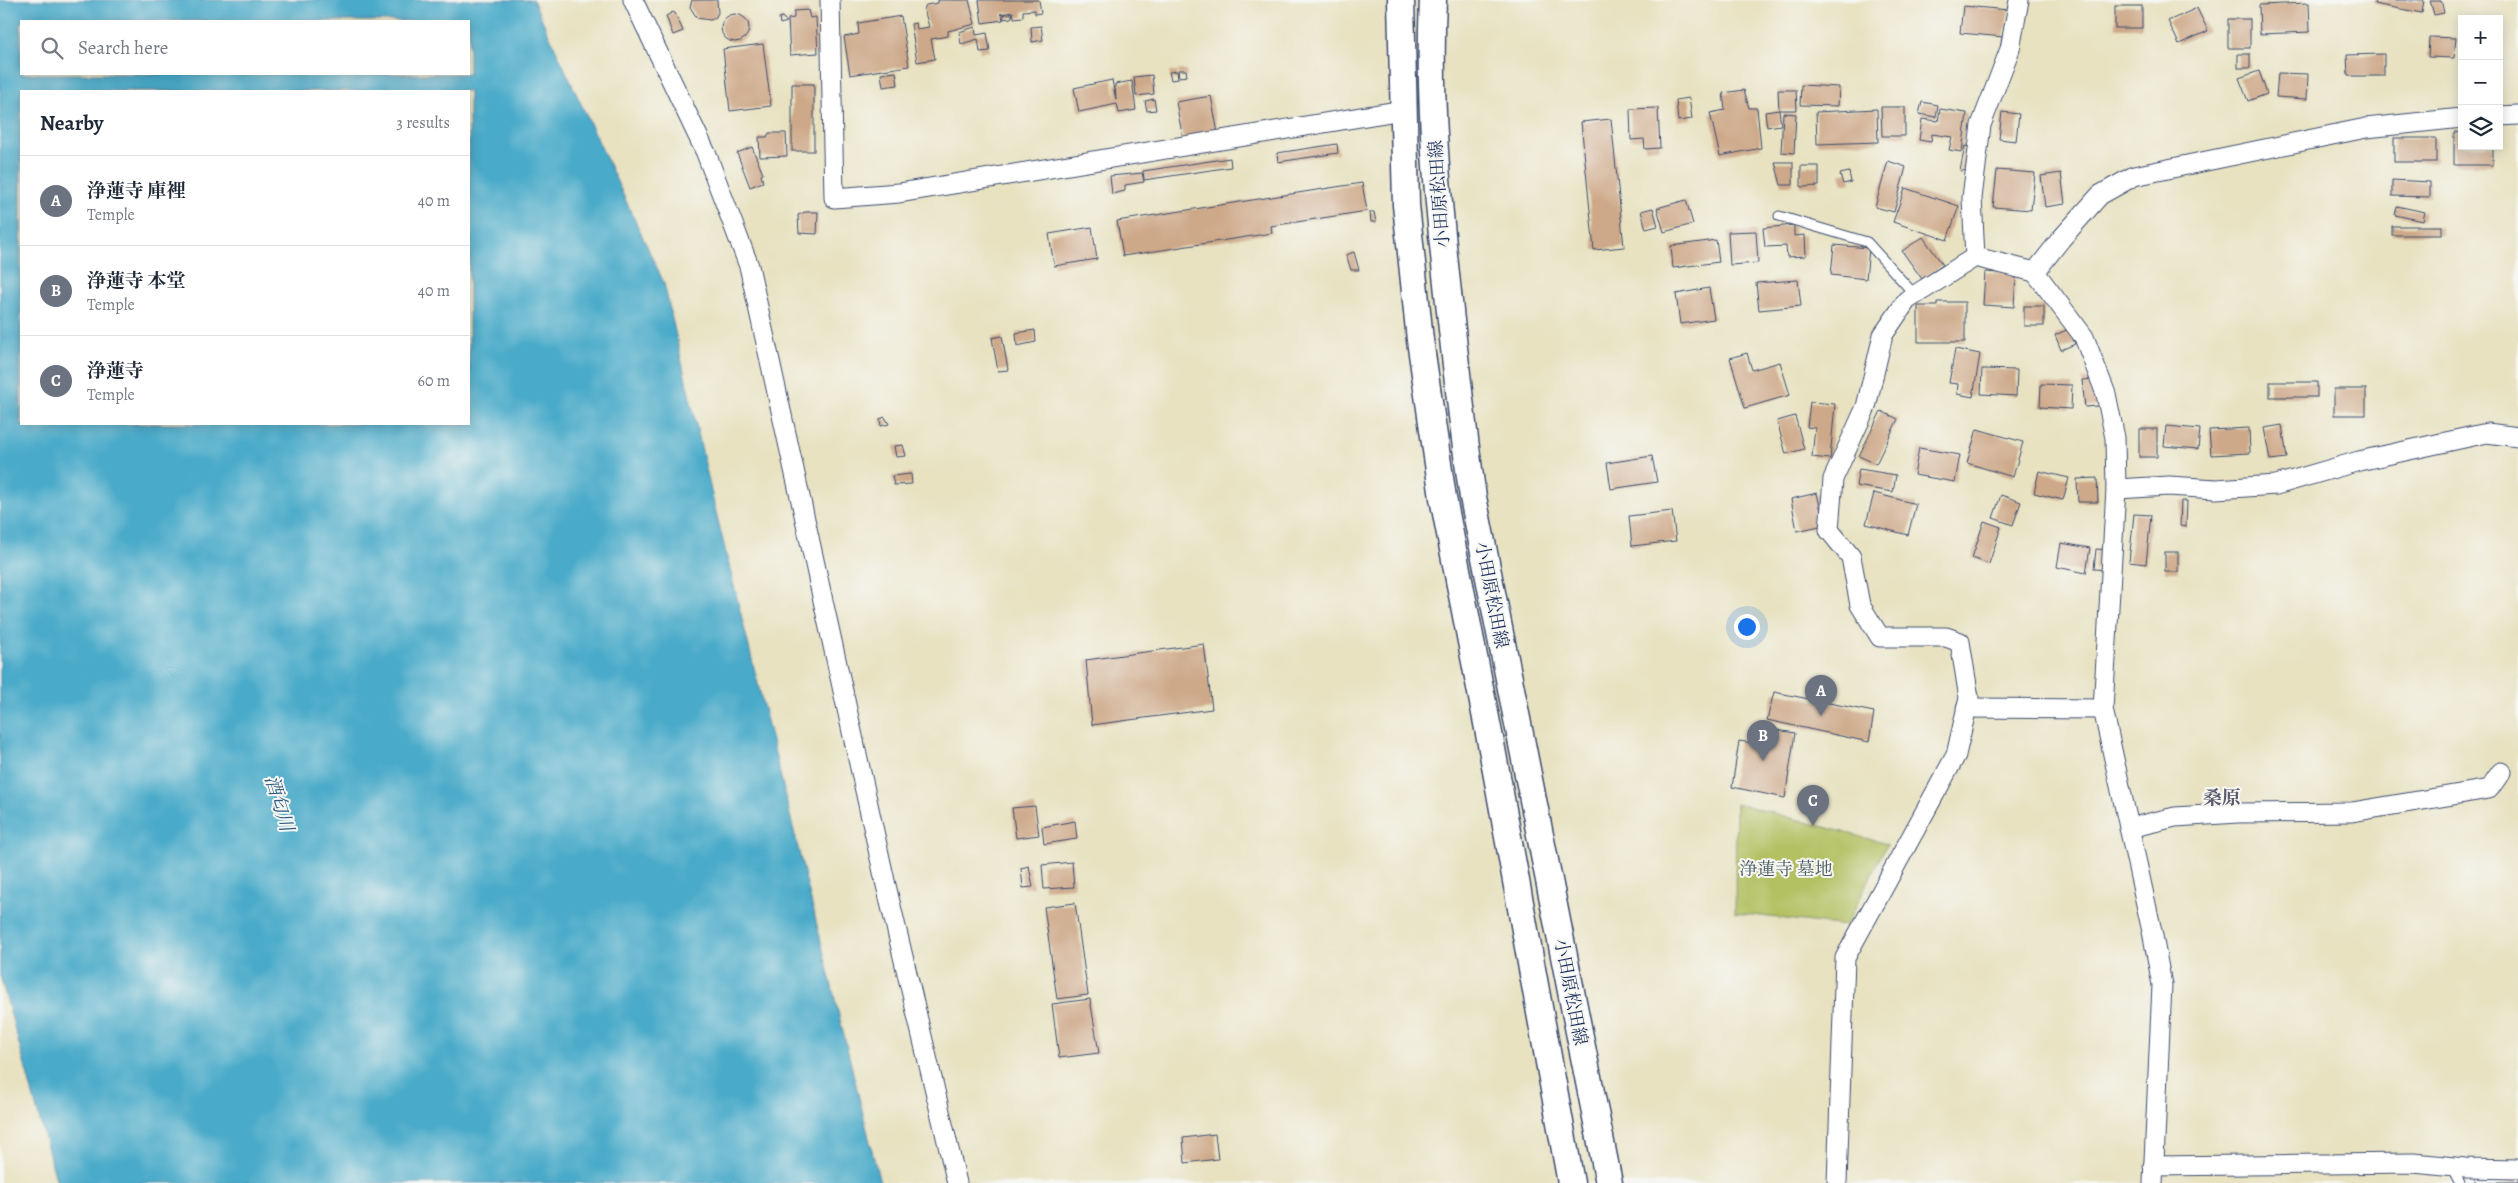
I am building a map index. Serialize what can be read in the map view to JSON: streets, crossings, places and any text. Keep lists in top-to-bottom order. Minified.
{"streets":{"main road":["小田原松田線"]},"districts":["桑原"],"water":["酒匂川"],"parks":["浄蓮寺 墓地"],"page":{"map_buttons":["+","−"],"search":"Search here","heading":["Nearby","3 results"],"list":[{"mark":"A","name":"浄蓮寺 庫裡","note":"Temple","value":"40 m"},{"mark":"B","name":"浄蓮寺 本堂","note":"Temple","value":"40 m"},{"mark":"C","name":"浄蓮寺","note":"Temple","value":"60 m"}],"pins":["A","B","C"]}}
